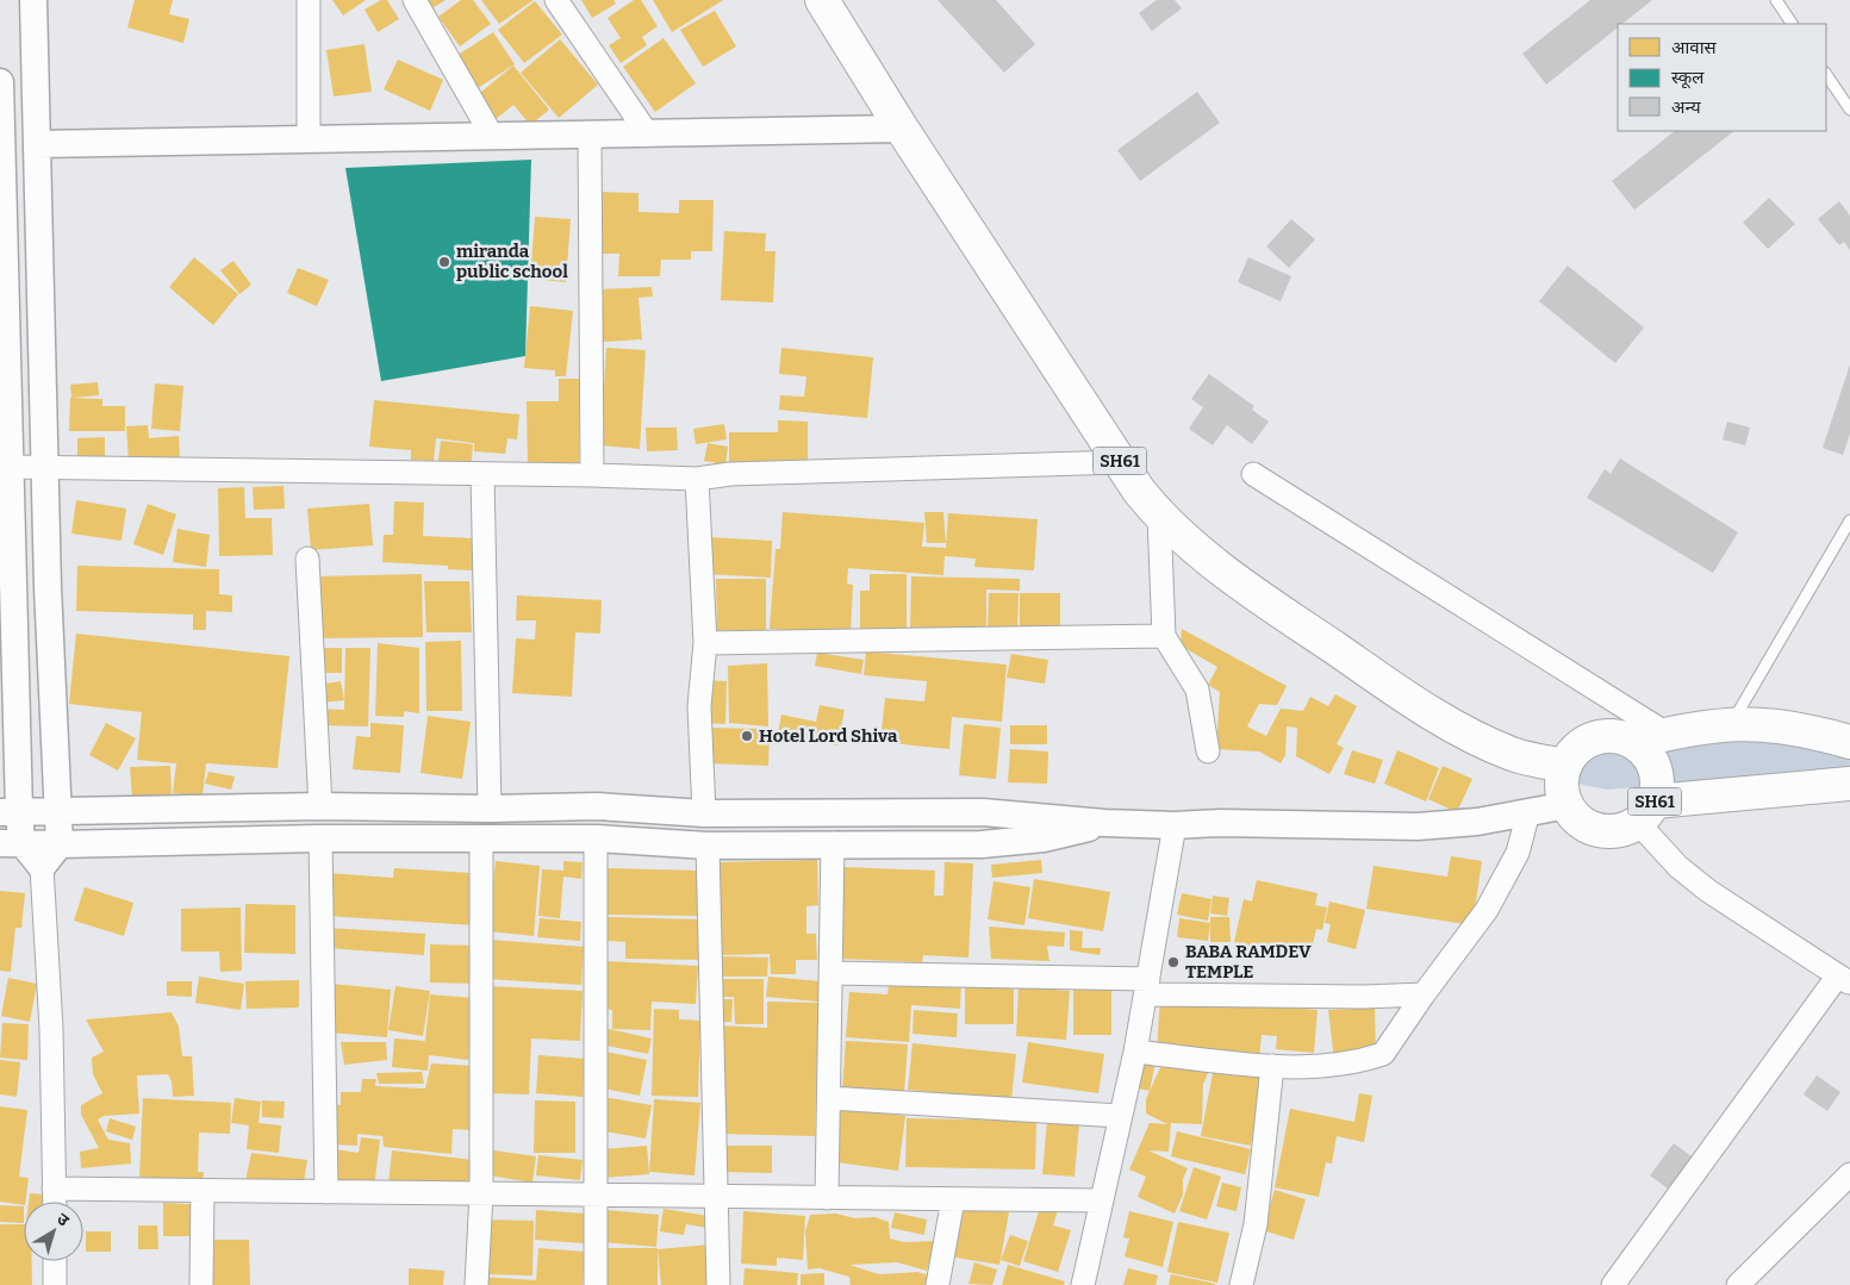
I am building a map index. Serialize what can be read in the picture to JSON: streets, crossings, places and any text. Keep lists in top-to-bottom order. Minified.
{"streets":{"main road":["SH61"]},"places":["miranda public school","Hotel Lord Shiva","BABA RAMDEV TEMPLE"],"legend":["आवास","स्कूल","अन्य"],"north":"top right"}
